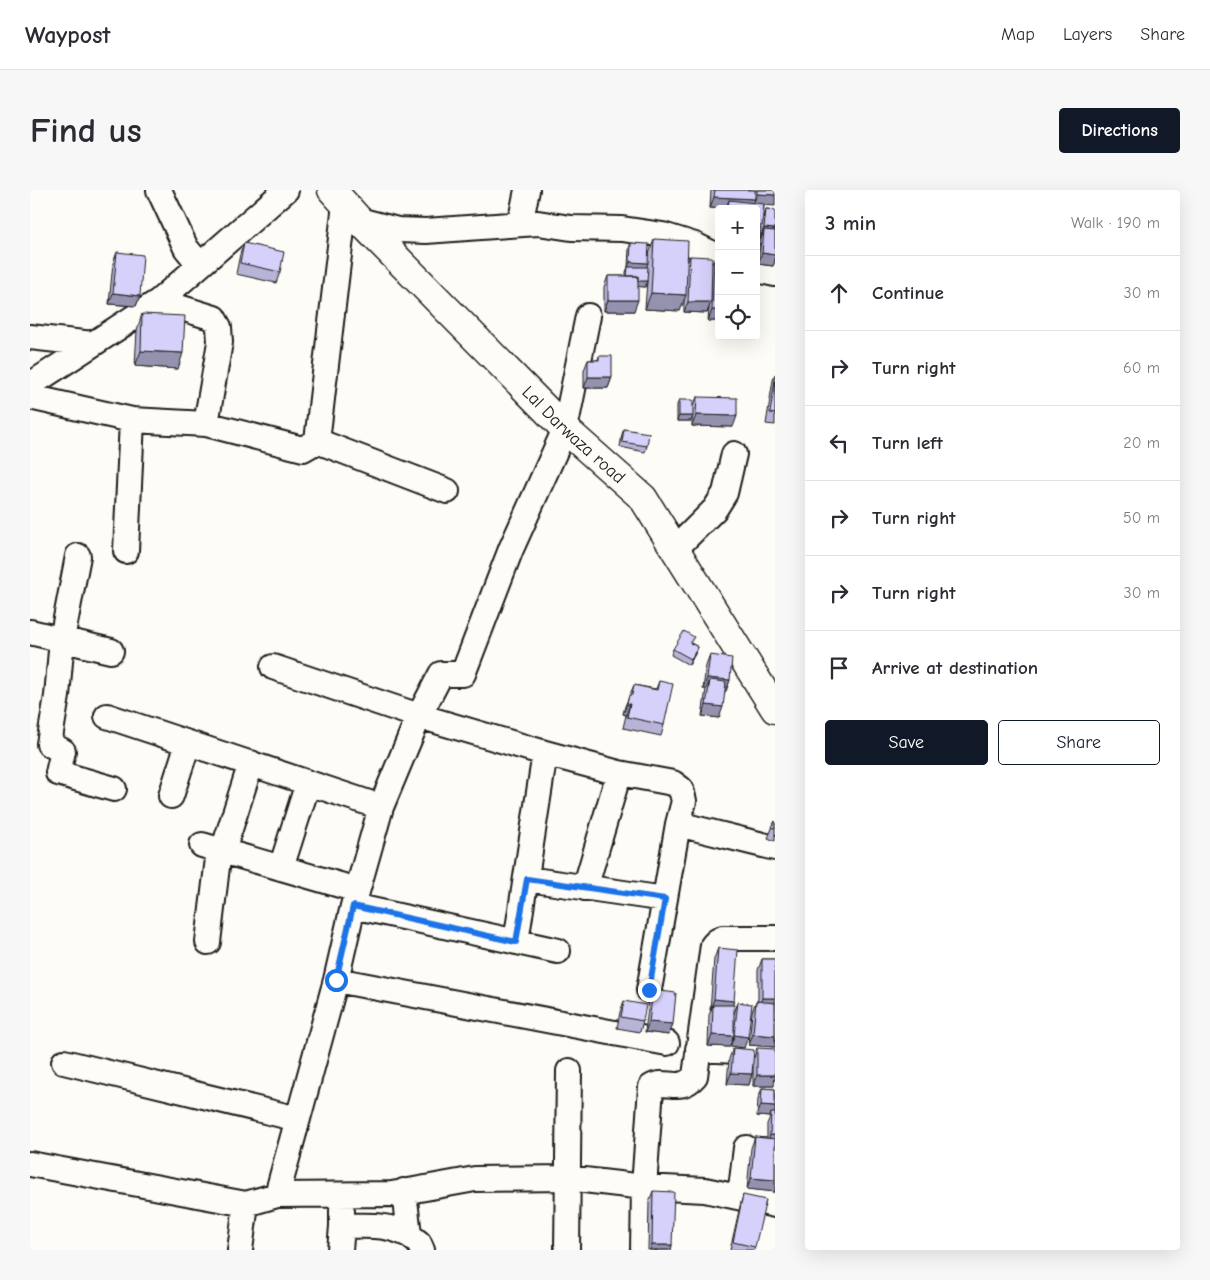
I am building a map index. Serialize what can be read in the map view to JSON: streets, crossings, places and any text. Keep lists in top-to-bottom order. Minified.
{"streets":{"main road":["Lal Darwaza road"]},"page":{"header":"Waypost","nav":["Map","Layers","Share"],"buttons":["Directions",["Save","Share"]],"title":"Find us","heading":["3 min","Walk · 190 m"],"map_buttons":["+","−"],"list":[["Continue","30 m"],["Turn right","60 m"],["Turn left","20 m"],["Turn right","50 m"],["Turn right","30 m"],"Arrive at destination"]}}
